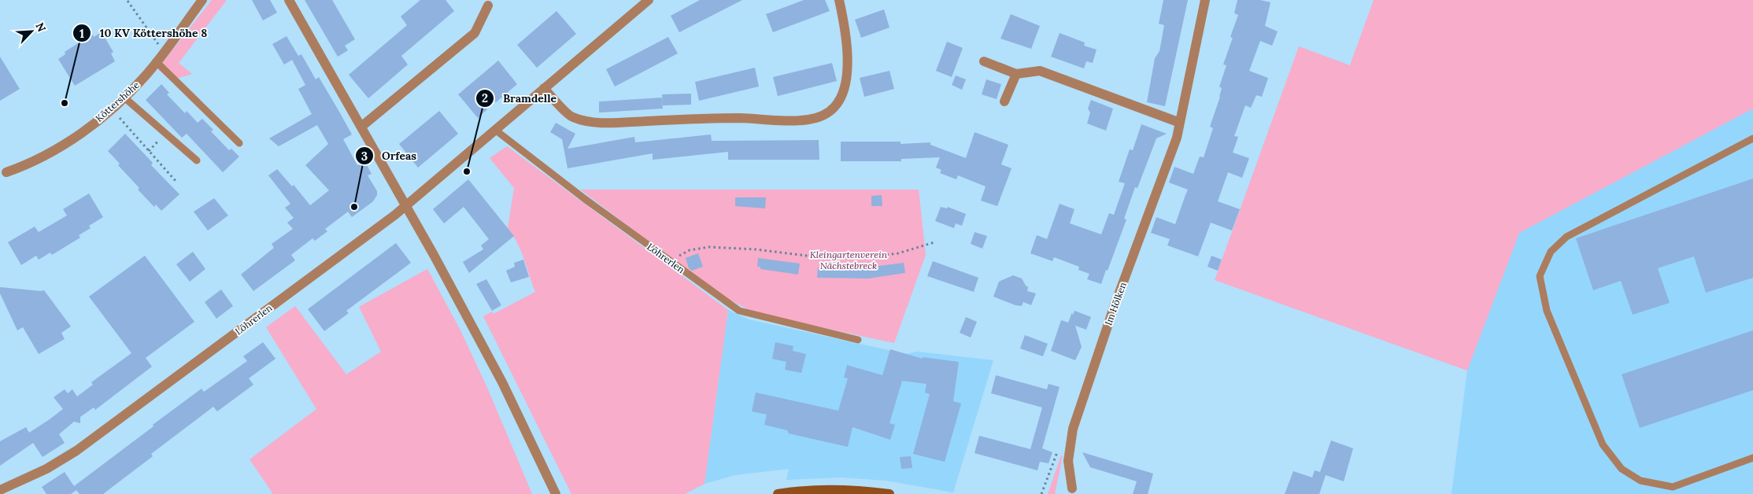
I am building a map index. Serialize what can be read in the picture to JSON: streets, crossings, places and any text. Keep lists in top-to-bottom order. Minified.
{"streets":{"street":["Köttershöhe","Löhrerlen","Im Hölken"]},"parks":["Kleingartenverein Nächstebreck"],"places":["10 KV Köttershöhe 8","Bramdelle","Orfeas"],"north":"top right"}
